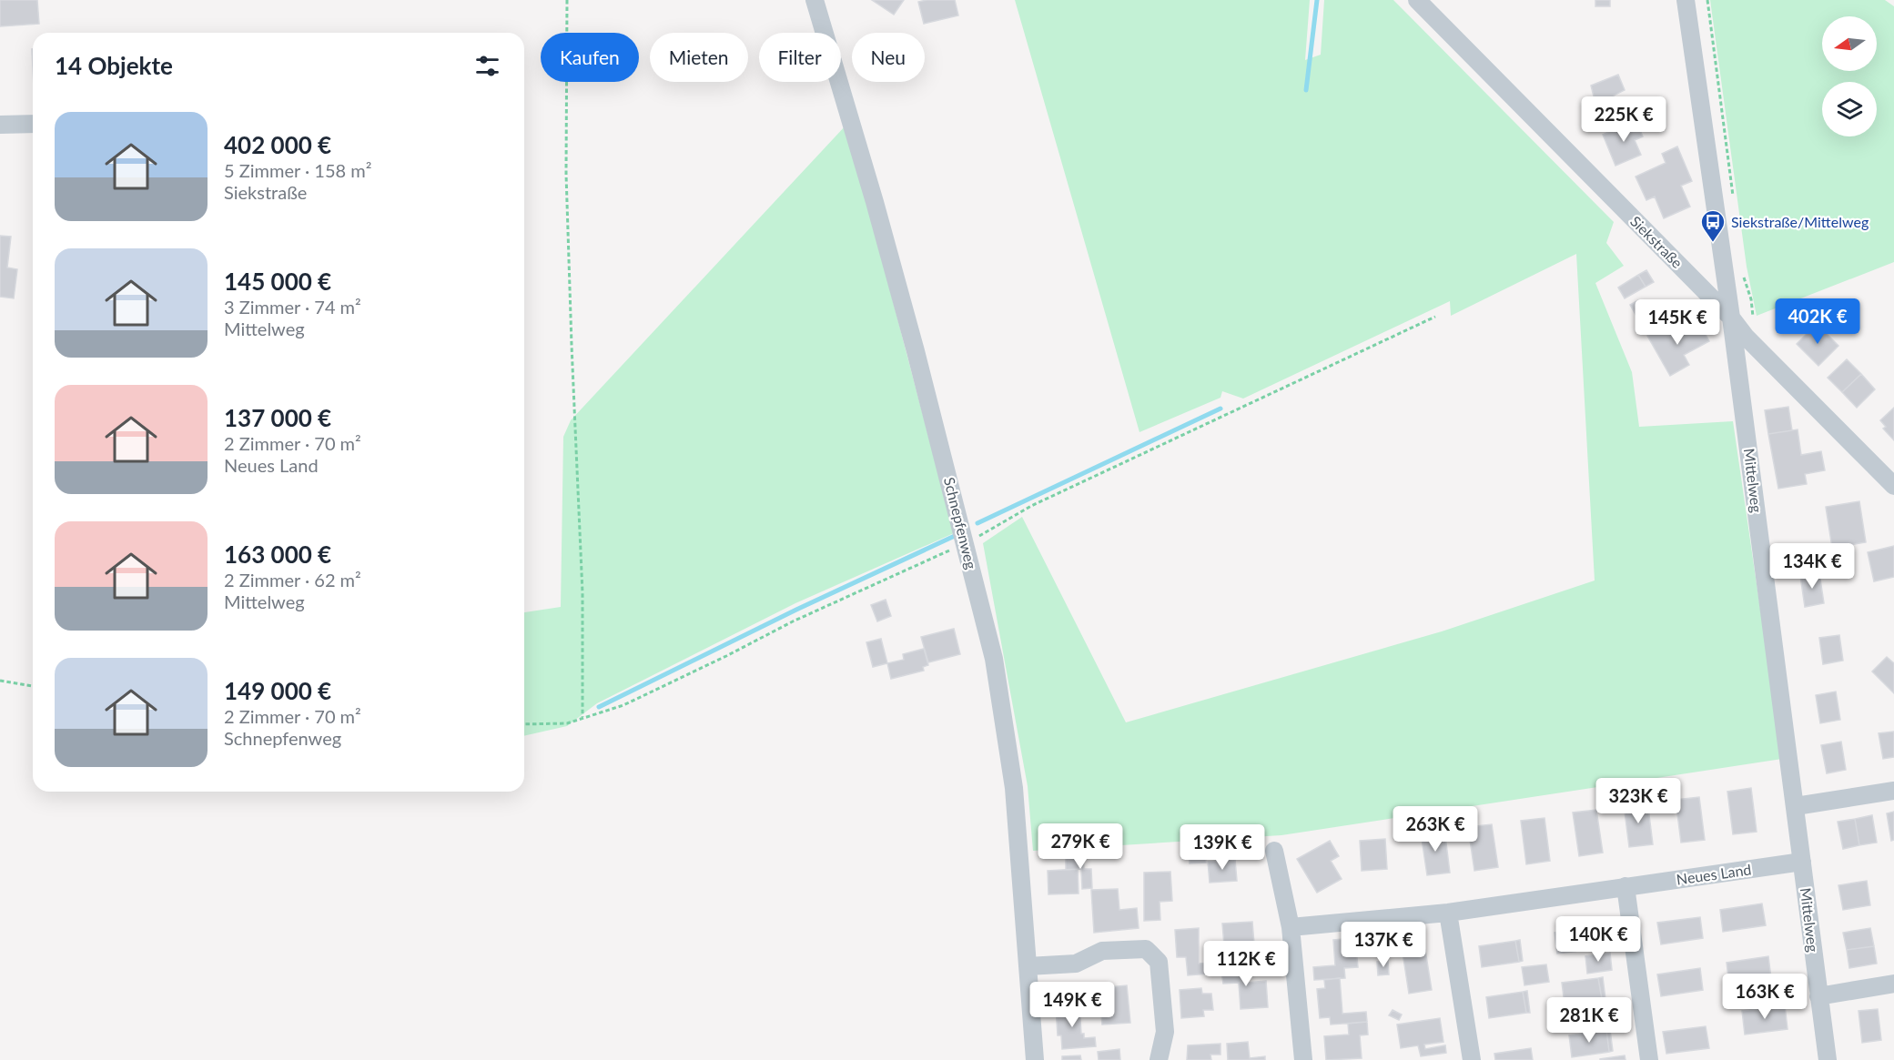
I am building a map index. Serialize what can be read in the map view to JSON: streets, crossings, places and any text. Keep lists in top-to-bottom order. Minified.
{"streets":{"street":["Siekstraße","Mittelweg","Schnepfenweg","Neues Land"]},"crossings":[["Siekstraße","Mittelweg"],["Mittelweg","Neues Land"]],"places":{"bus stop":["Siekstraße/Mittelweg"]},"north":"left","page":{"chip":["Kaufen","Mieten","Filter","Neu"],"heading":"14 Objekte","price":["225K €","402K €","145K €","134K €","323K €","263K €","279K €","139K €","140K €","137K €","112K €","163K €","149K €","281K €"],"list":[{"name":"402 000 €","note":"5 Zimmer · 158 m² · Siekstraße"},{"name":"145 000 €","note":"3 Zimmer · 74 m² · Mittelweg"},{"name":"137 000 €","note":"2 Zimmer · 70 m² · Neues Land"},{"name":"163 000 €","note":"2 Zimmer · 62 m² · Mittelweg"},{"name":"149 000 €","note":"2 Zimmer · 70 m² · Schnepfenweg"}]}}
